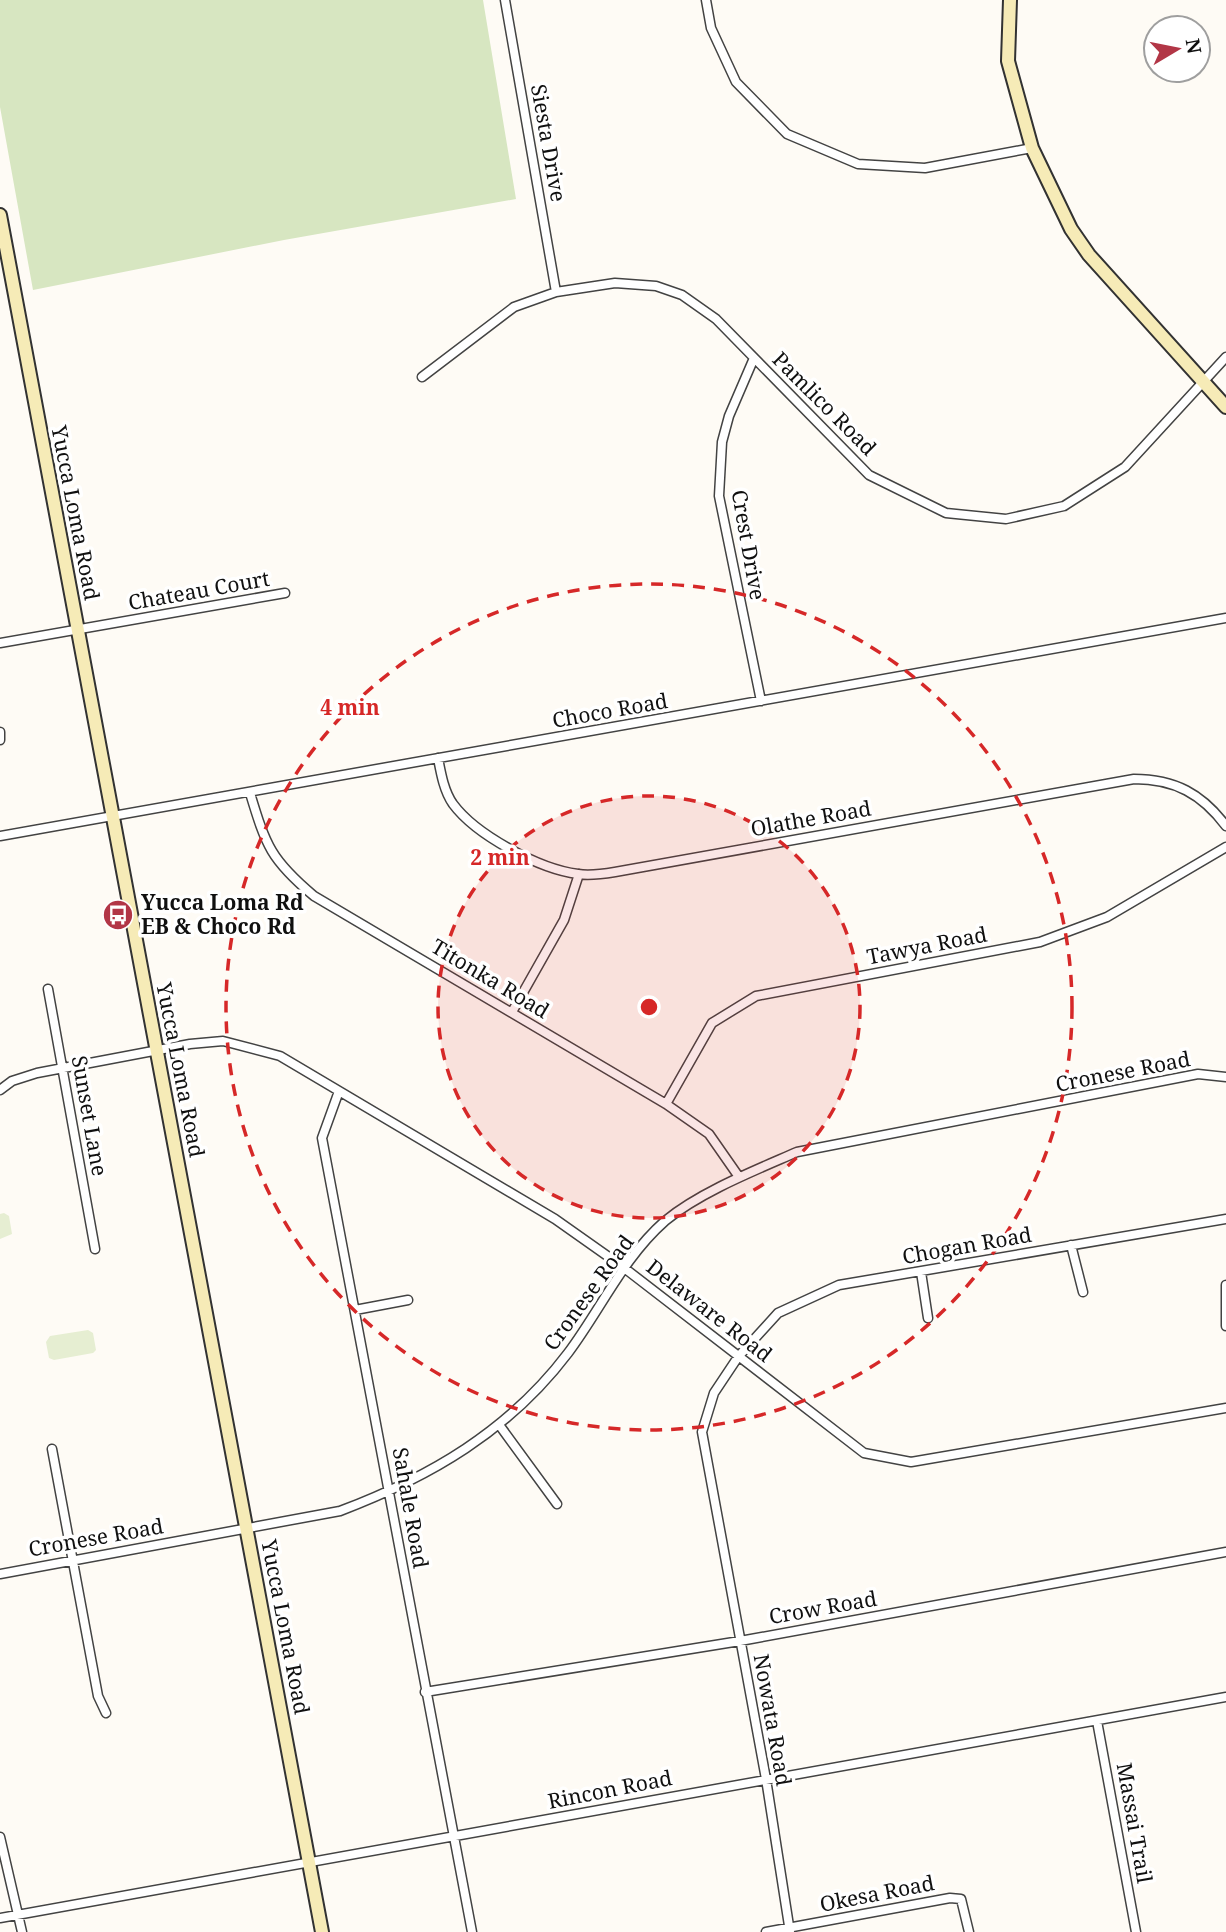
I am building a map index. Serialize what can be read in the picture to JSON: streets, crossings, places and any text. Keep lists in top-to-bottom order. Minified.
{"streets":{"main road":["Yucca Loma Road"],"street":["Siesta Drive","Pamlico Road","Crest Drive","Chateau Court","Choco Road","Olathe Road","Tawya Road","Titonka Road","Cronese Road","Sunset Lane","Chogan Road","Delaware Road","Sahale Road","Crow Road","Nowata Road","Rincon Road","Massai Trail","Okesa Road"]},"crossings":[["Siesta Drive","Pamlico Road"],["Pamlico Road","Crest Drive"],["Yucca Loma Road","Chateau Court"],["Yucca Loma Road","Choco Road"],["Yucca Loma Road","Cronese Road"],["Yucca Loma Road","Delaware Road"],["Yucca Loma Road","Rincon Road"],["Crest Drive","Choco Road"],["Choco Road","Olathe Road"],["Choco Road","Titonka Road"],["Tawya Road","Titonka Road"],["Titonka Road","Cronese Road"],["Cronese Road","Delaware Road"],["Cronese Road","Sahale Road"],["Sunset Lane","Delaware Road"],["Chogan Road","Delaware Road"],["Chogan Road","Nowata Road"],["Delaware Road","Sahale Road"],["Delaware Road","Nowata Road"],["Sahale Road","Crow Road"],["Sahale Road","Rincon Road"],["Crow Road","Nowata Road"],["Nowata Road","Rincon Road"],["Nowata Road","Okesa Road"],["Rincon Road","Massai Trail"]],"places":{"bus stop":["Yucca Loma Rd EB & Choco Rd"]},"north":"right","rings":["4 min","2 min"]}
